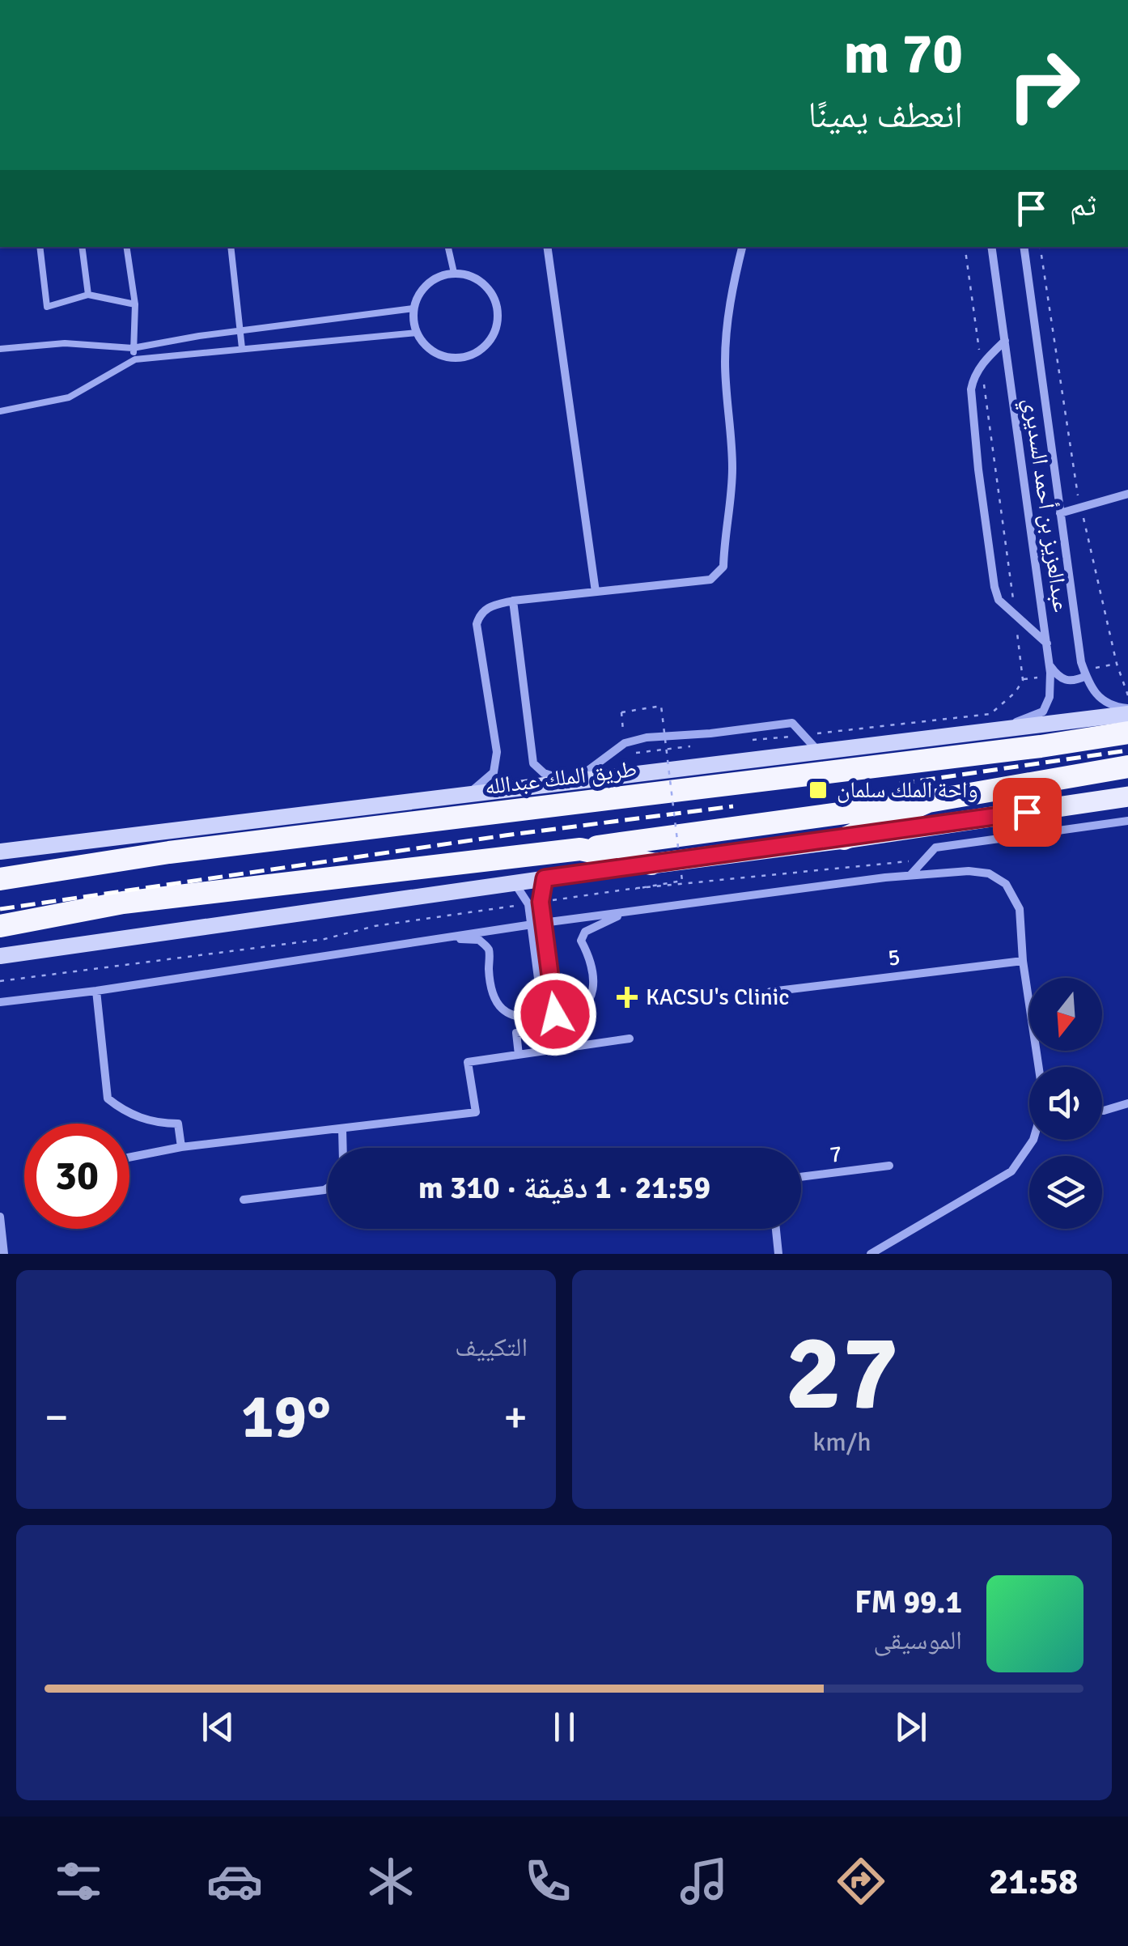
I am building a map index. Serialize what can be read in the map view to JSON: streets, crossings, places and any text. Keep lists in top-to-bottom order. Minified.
{"streets":{"highway":["طريق الملك عبدالله"],"street":["عبدالعزيز بن أحمد السديري","5","7"]},"places":{"transit":["واحة الملك سلمان"],"health":["KACSU's Clinic"]},"north":"bottom","page":{"turn":["70 m","انعطف يمينًا"],"then":"ثم","limit":"30","trip":"21:59 · 1 دقيقة · 310 m","tile":[["27","km/h"],"التكييف"],"heat":["−","19°","+"],"song":["99.1 FM","الموسيقى"],"tabs":"21:58"}}
